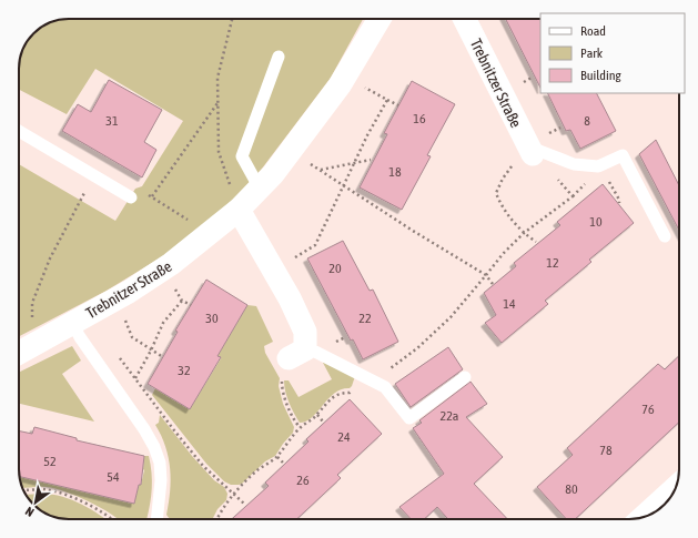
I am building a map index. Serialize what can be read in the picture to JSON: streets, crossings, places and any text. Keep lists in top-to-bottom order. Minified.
{"streets":{"street":["Trebnitzer Straße"]},"house_numbers":["16","31","8","18","10","12","20","14","30","22","32","76","22a","24","78","52","54","26","80"],"legend":["Road","Park","Building"],"north":"bottom left"}
